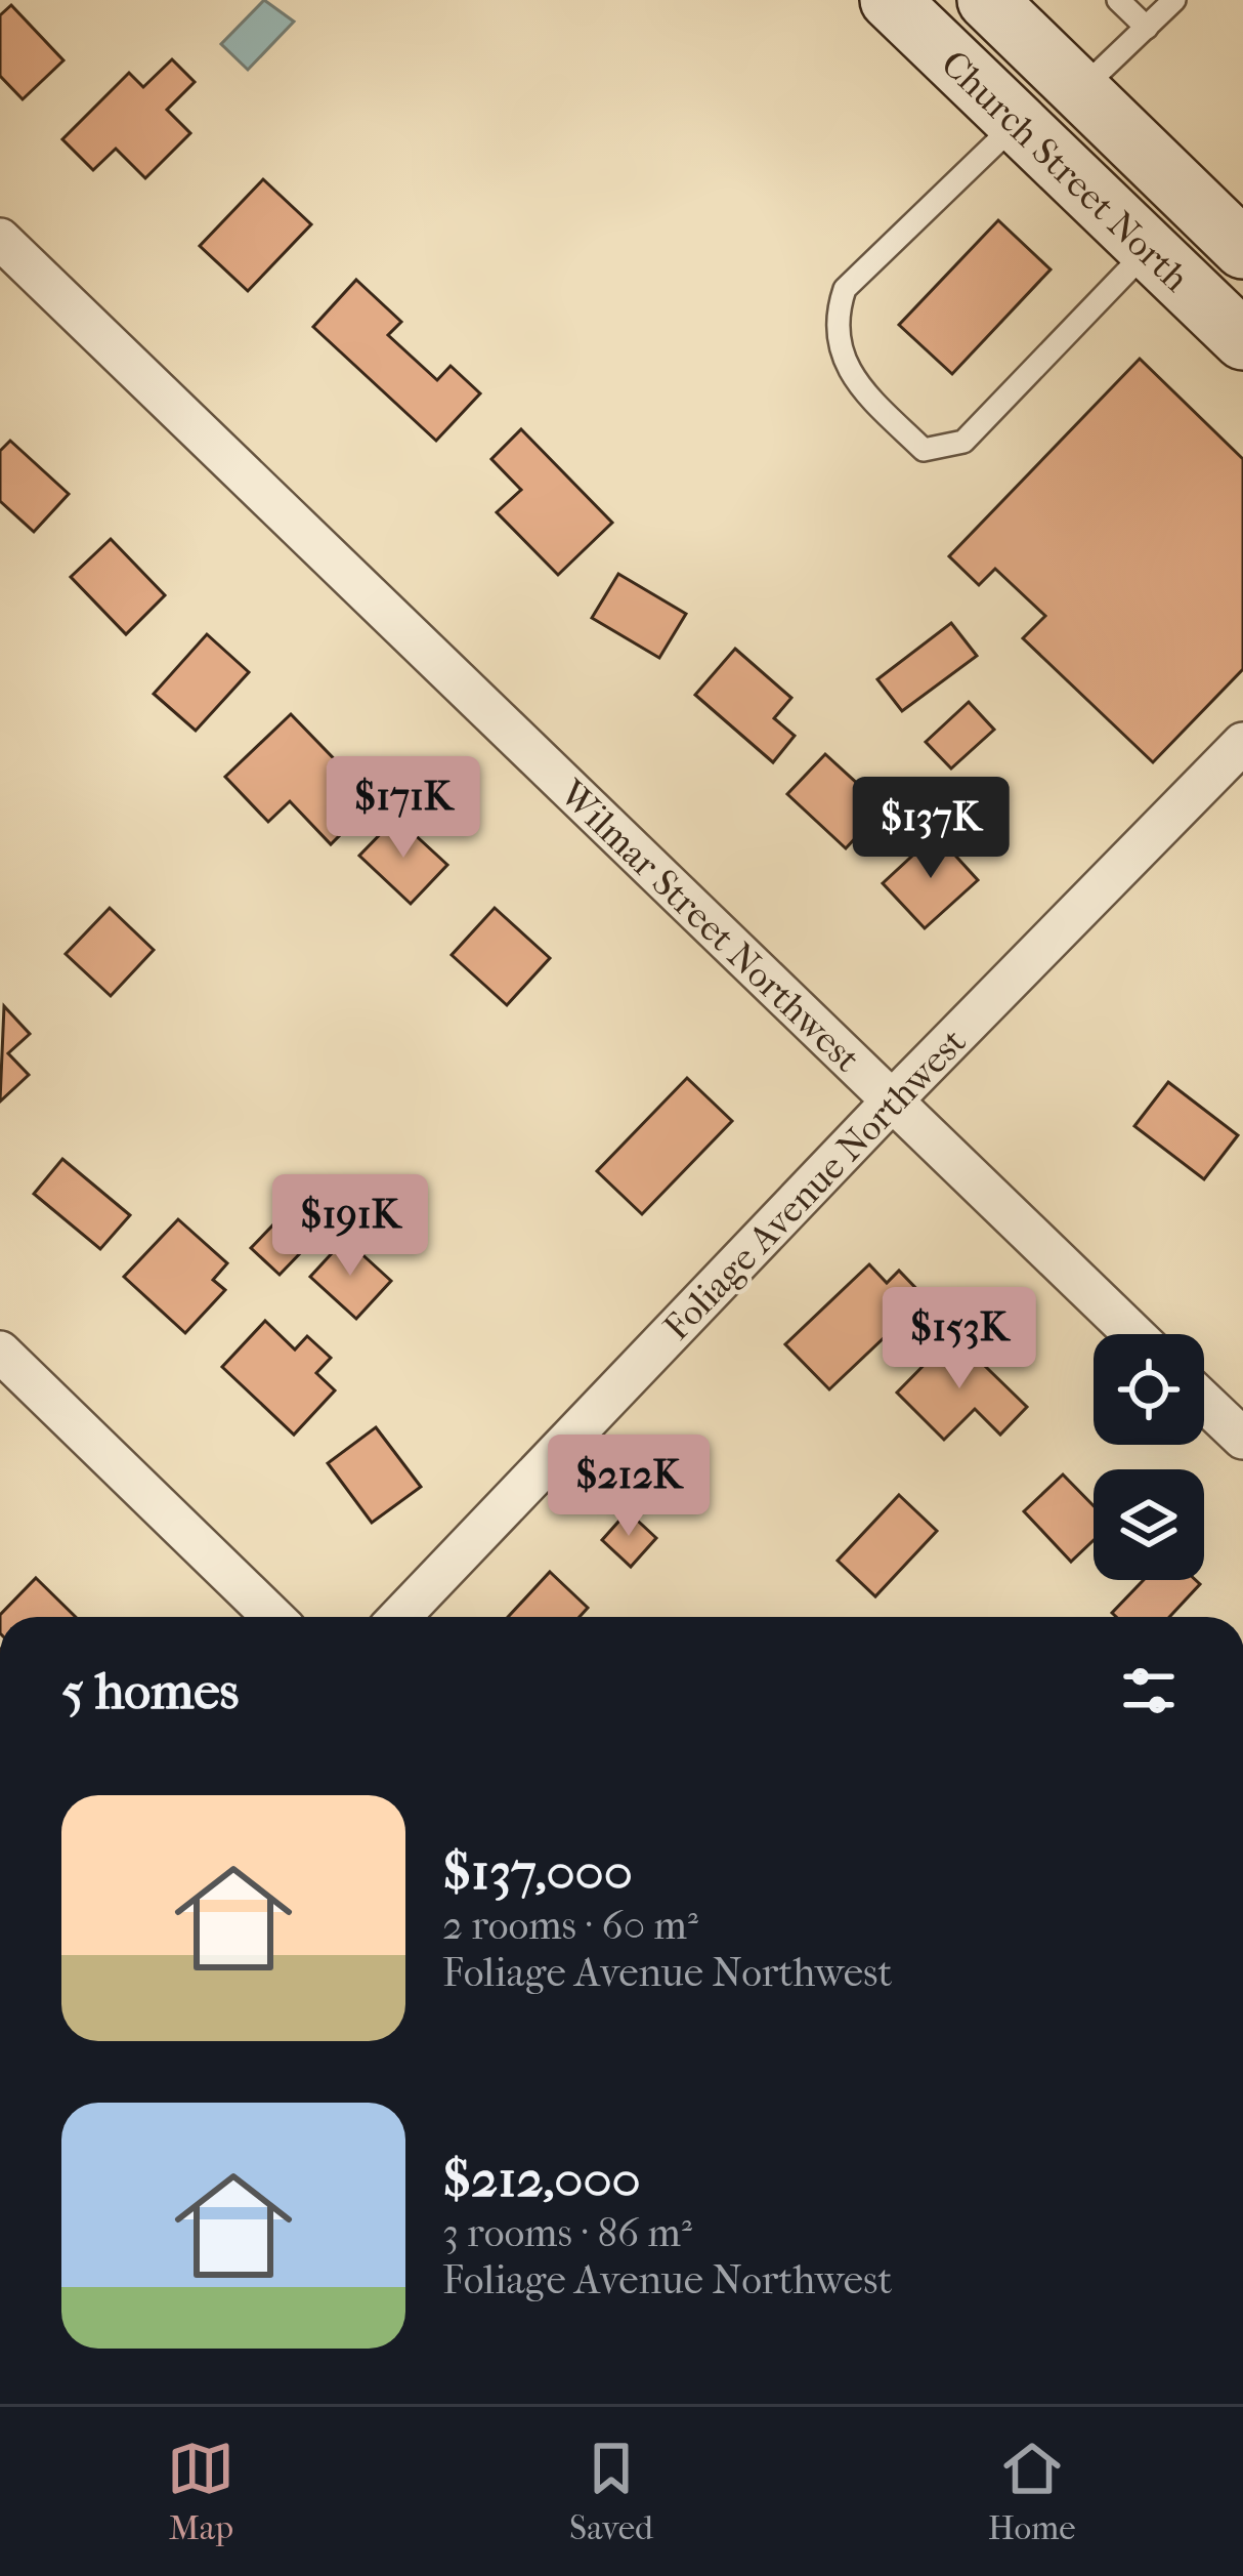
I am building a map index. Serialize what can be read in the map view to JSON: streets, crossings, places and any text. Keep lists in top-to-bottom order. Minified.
{"streets":{"main road":["Church Street North"],"street":["Wilmar Street Northwest","Foliage Avenue Northwest"]},"crossings":[["Wilmar Street Northwest","Foliage Avenue Northwest"]],"page":{"price":["$171K","$137K","$191K","$153K","$212K"],"heading":"5 homes","list":[{"name":"$137,000","note":"2 rooms · 60 m² · Foliage Avenue Northwest"},{"name":"$212,000","note":"3 rooms · 86 m² · Foliage Avenue Northwest"}],"tabs":["Map","Saved","Home"]}}
